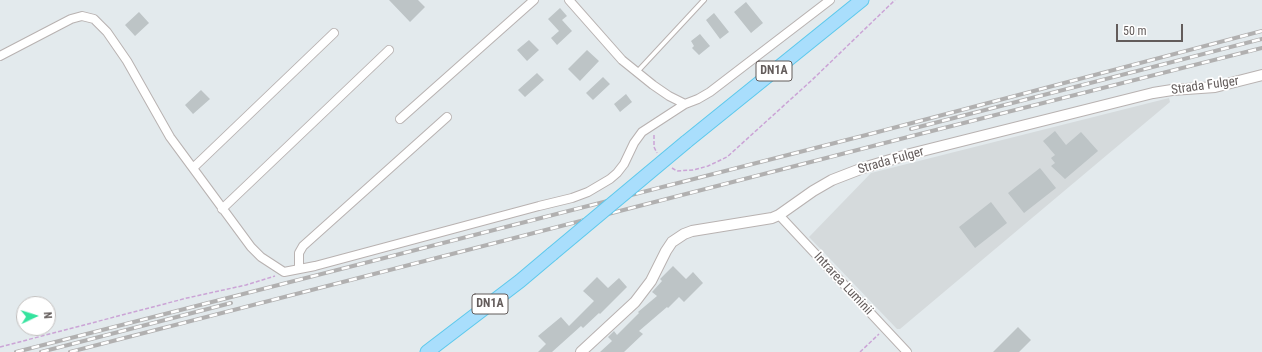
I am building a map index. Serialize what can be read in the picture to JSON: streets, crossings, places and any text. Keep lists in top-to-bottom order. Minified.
{"streets":{"main road":["DN1A"],"street":["Strada Fulger","Intrarea Luminii"]},"crossings":[["Strada Fulger","Intrarea Luminii"]],"scale_bar":"50 m","north":"right"}
